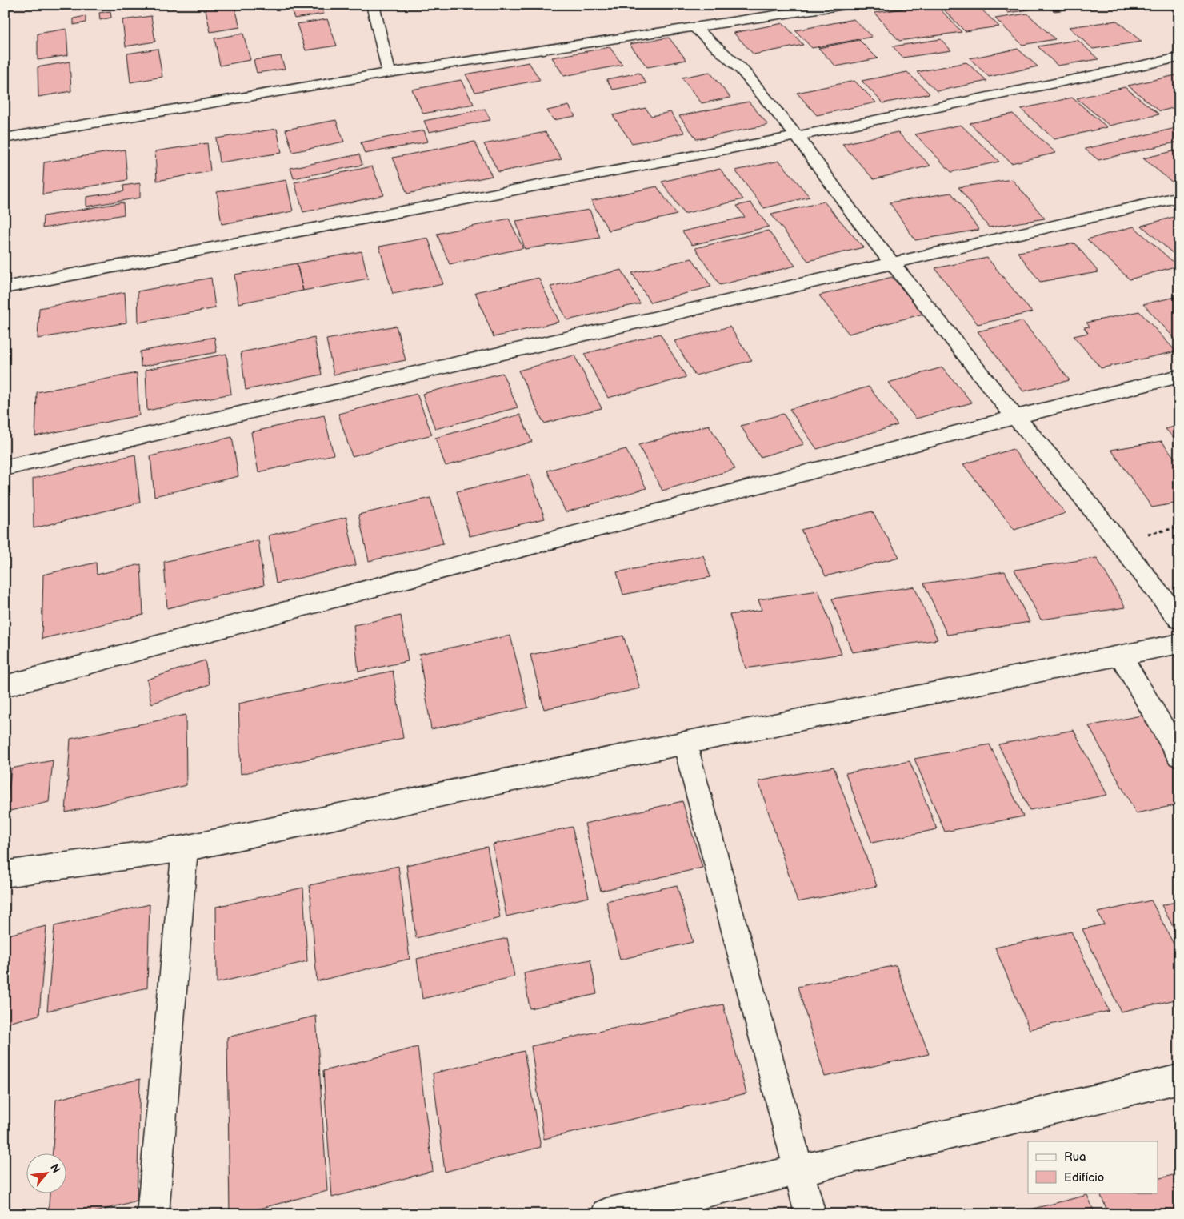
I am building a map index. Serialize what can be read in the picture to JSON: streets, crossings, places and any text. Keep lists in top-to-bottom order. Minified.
{"legend":["Rua","Edifício"],"north":"top right"}
